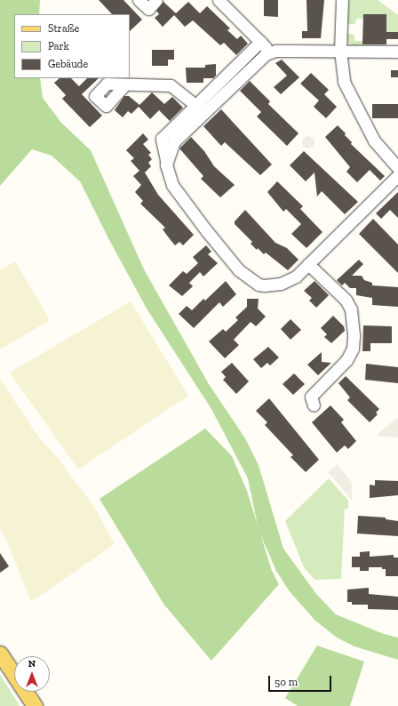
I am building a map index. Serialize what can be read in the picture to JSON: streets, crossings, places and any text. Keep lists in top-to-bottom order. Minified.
{"legend":["Straße","Park","Gebäude"],"scale_bar":"50 m","north":"top"}
